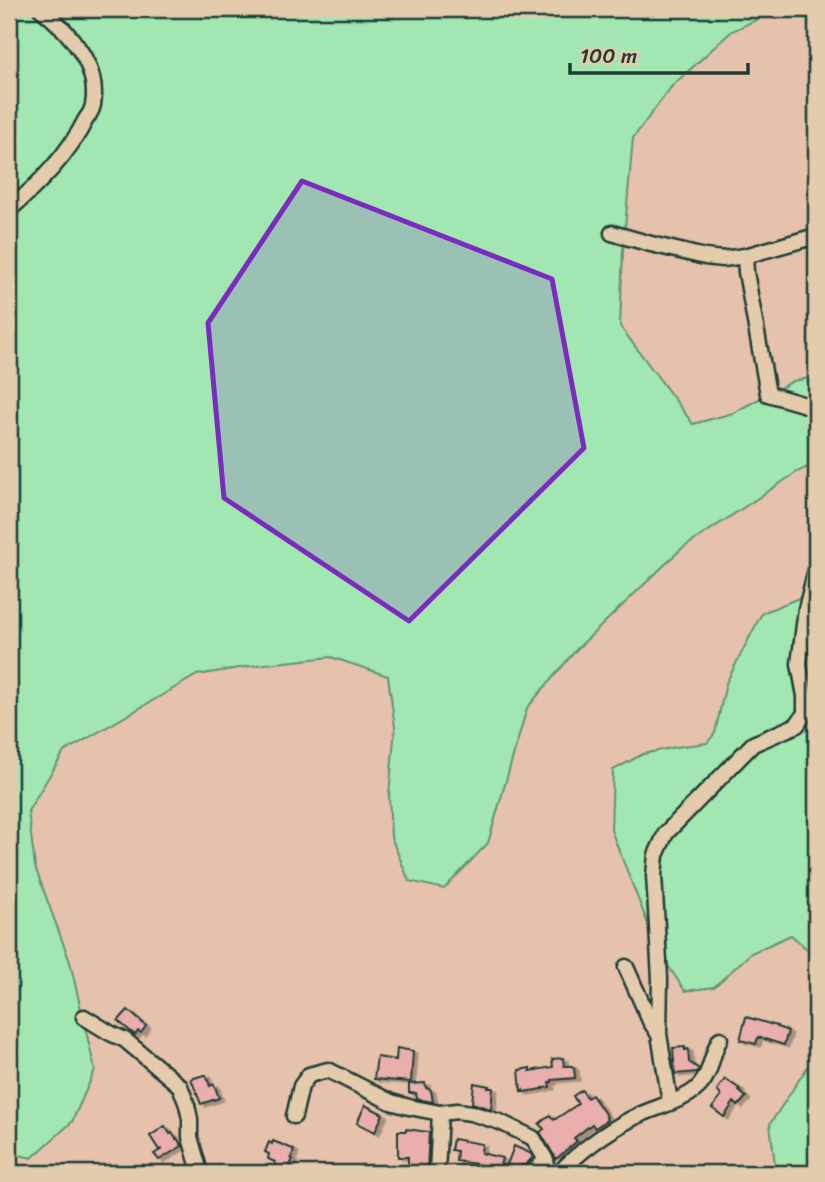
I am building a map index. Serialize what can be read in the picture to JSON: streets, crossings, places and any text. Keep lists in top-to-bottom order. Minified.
{"scale_bar":"100 m"}
